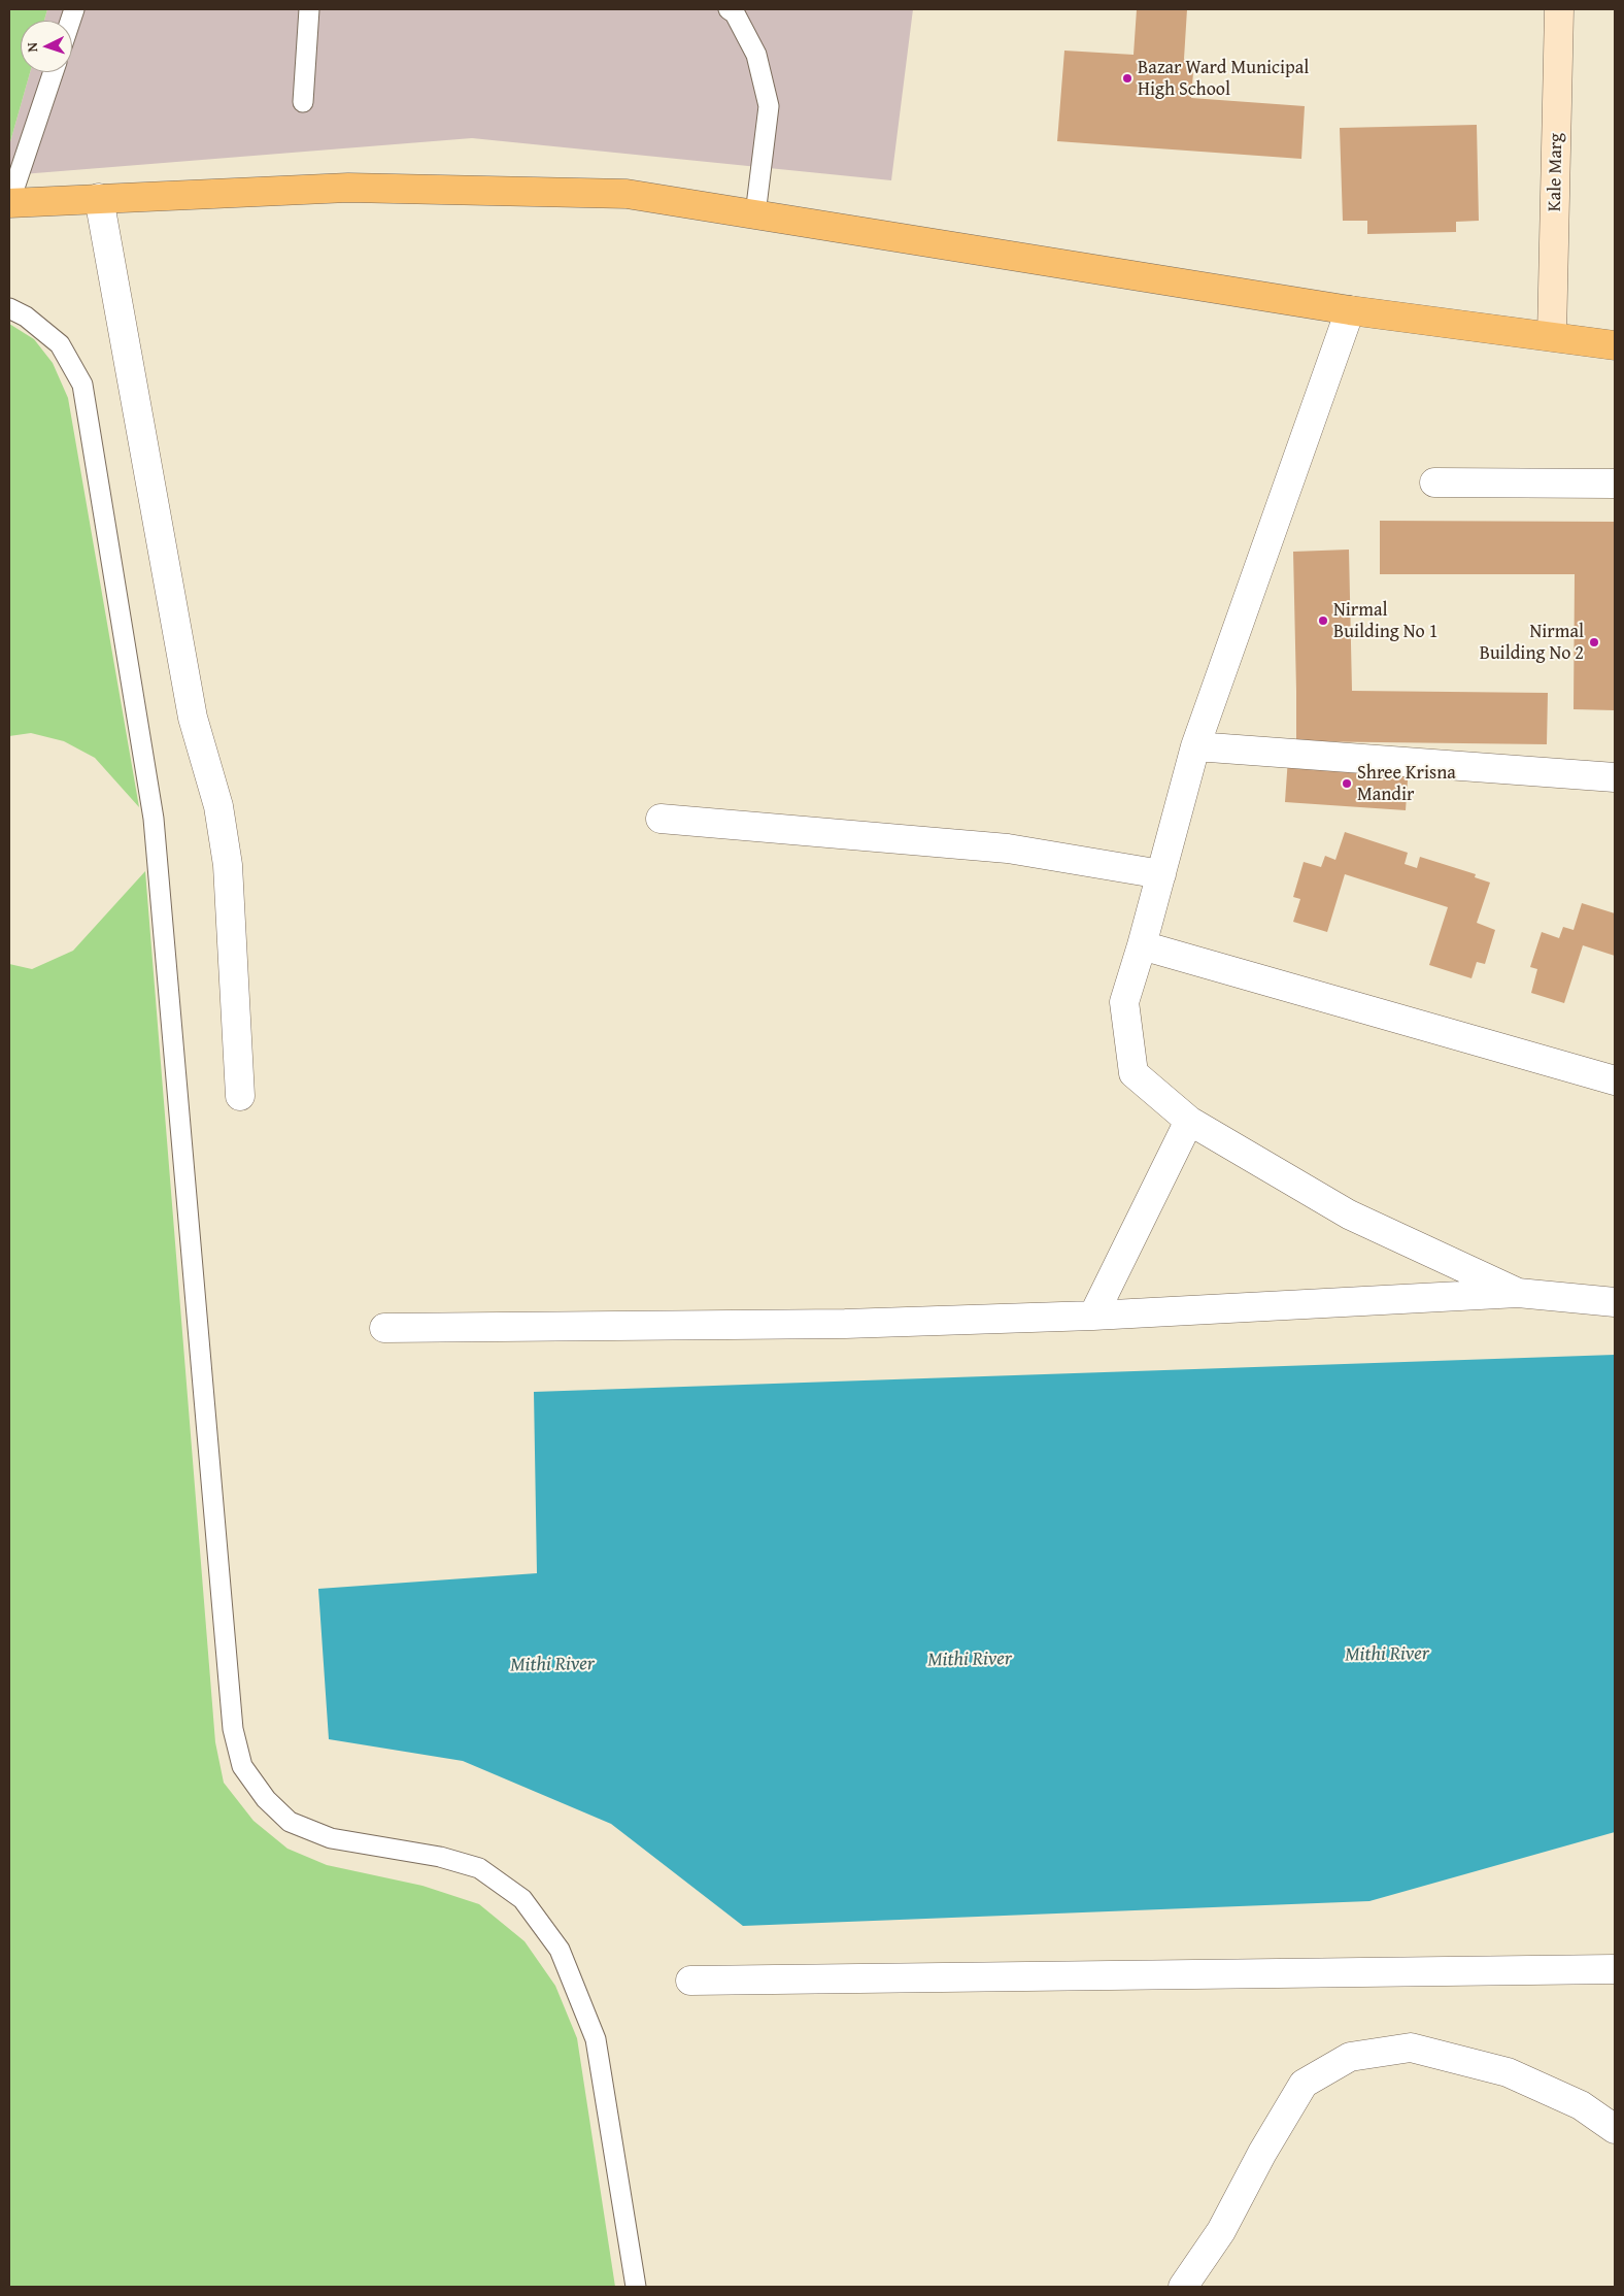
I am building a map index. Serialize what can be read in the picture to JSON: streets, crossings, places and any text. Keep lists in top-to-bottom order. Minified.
{"streets":{"main road":["Kale Marg"]},"water":["Mithi River"],"places":["Bazar Ward Municipal High School","Nirmal Building No 1","Nirmal Building No 2","Shree Krisna Mandir"],"north":"left"}
